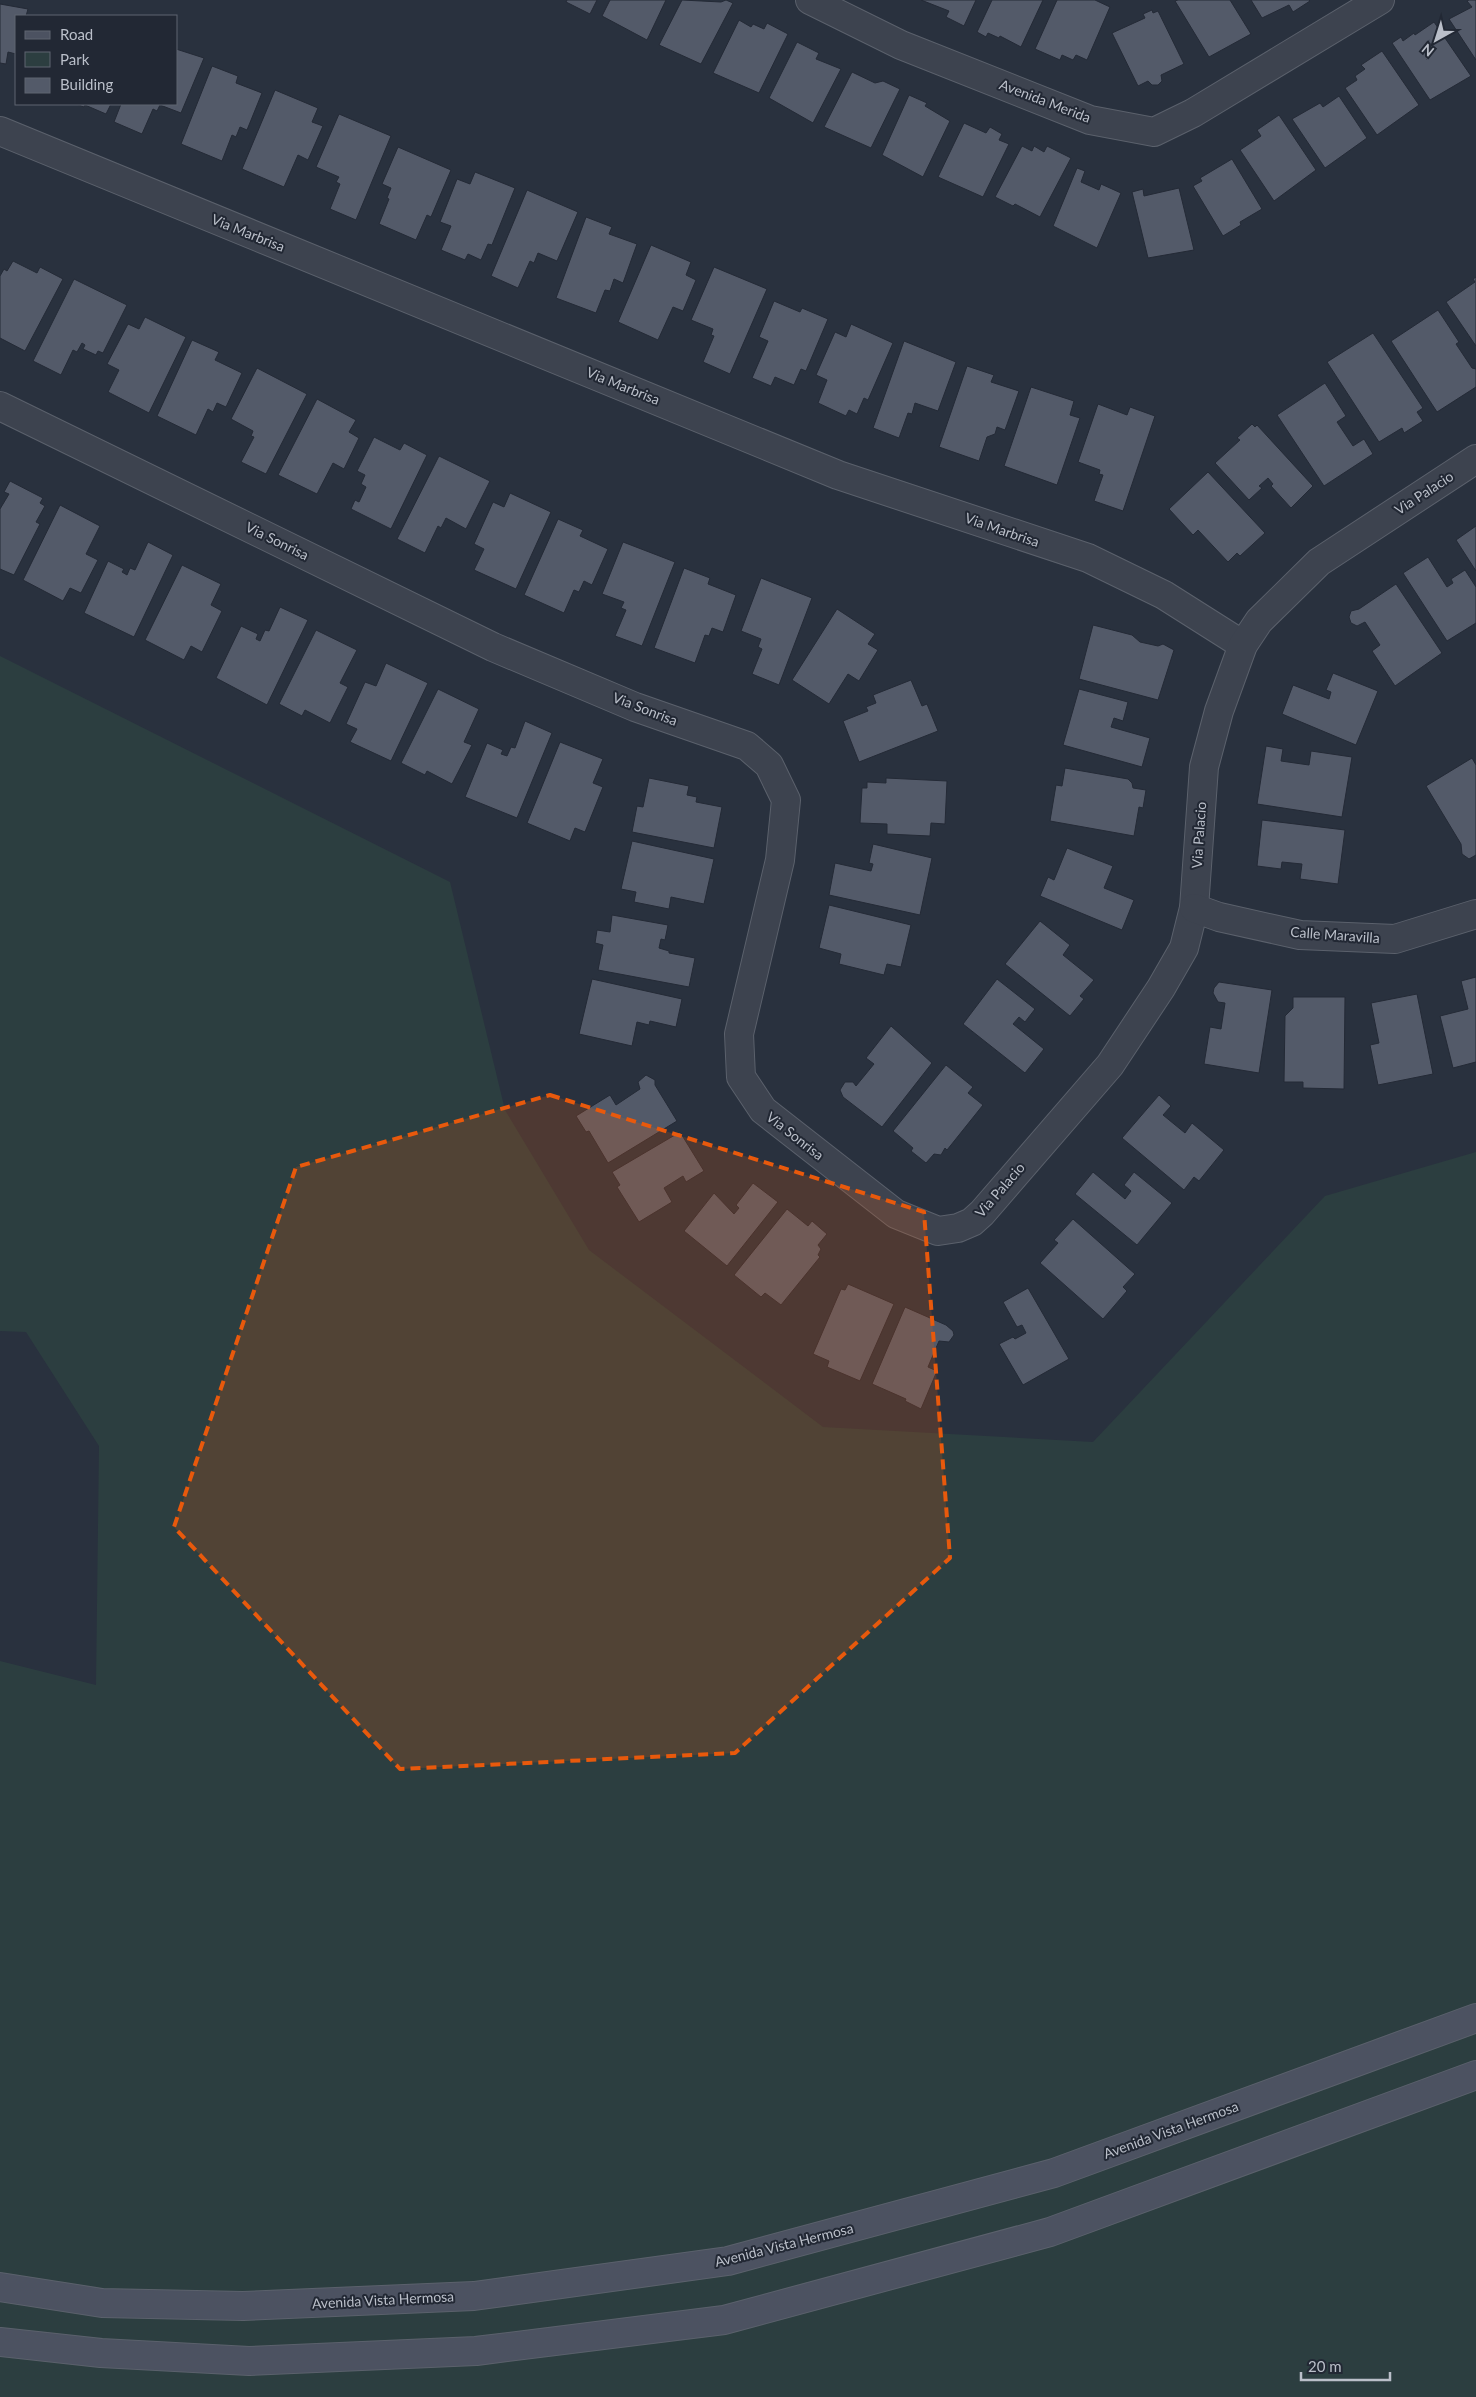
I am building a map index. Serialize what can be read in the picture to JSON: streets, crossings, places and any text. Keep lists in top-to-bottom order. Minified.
{"streets":{"main road":["Avenida Vista Hermosa"],"street":["Avenida Merida","Via Marbrisa","Via Palacio","Via Sonrisa","Calle Maravilla"]},"crossings":[["Via Marbrisa","Via Palacio"],["Via Palacio","Via Sonrisa"],["Via Palacio","Calle Maravilla"]],"legend":["Road","Park","Building"],"scale_bar":"20 m","north":"bottom left"}
